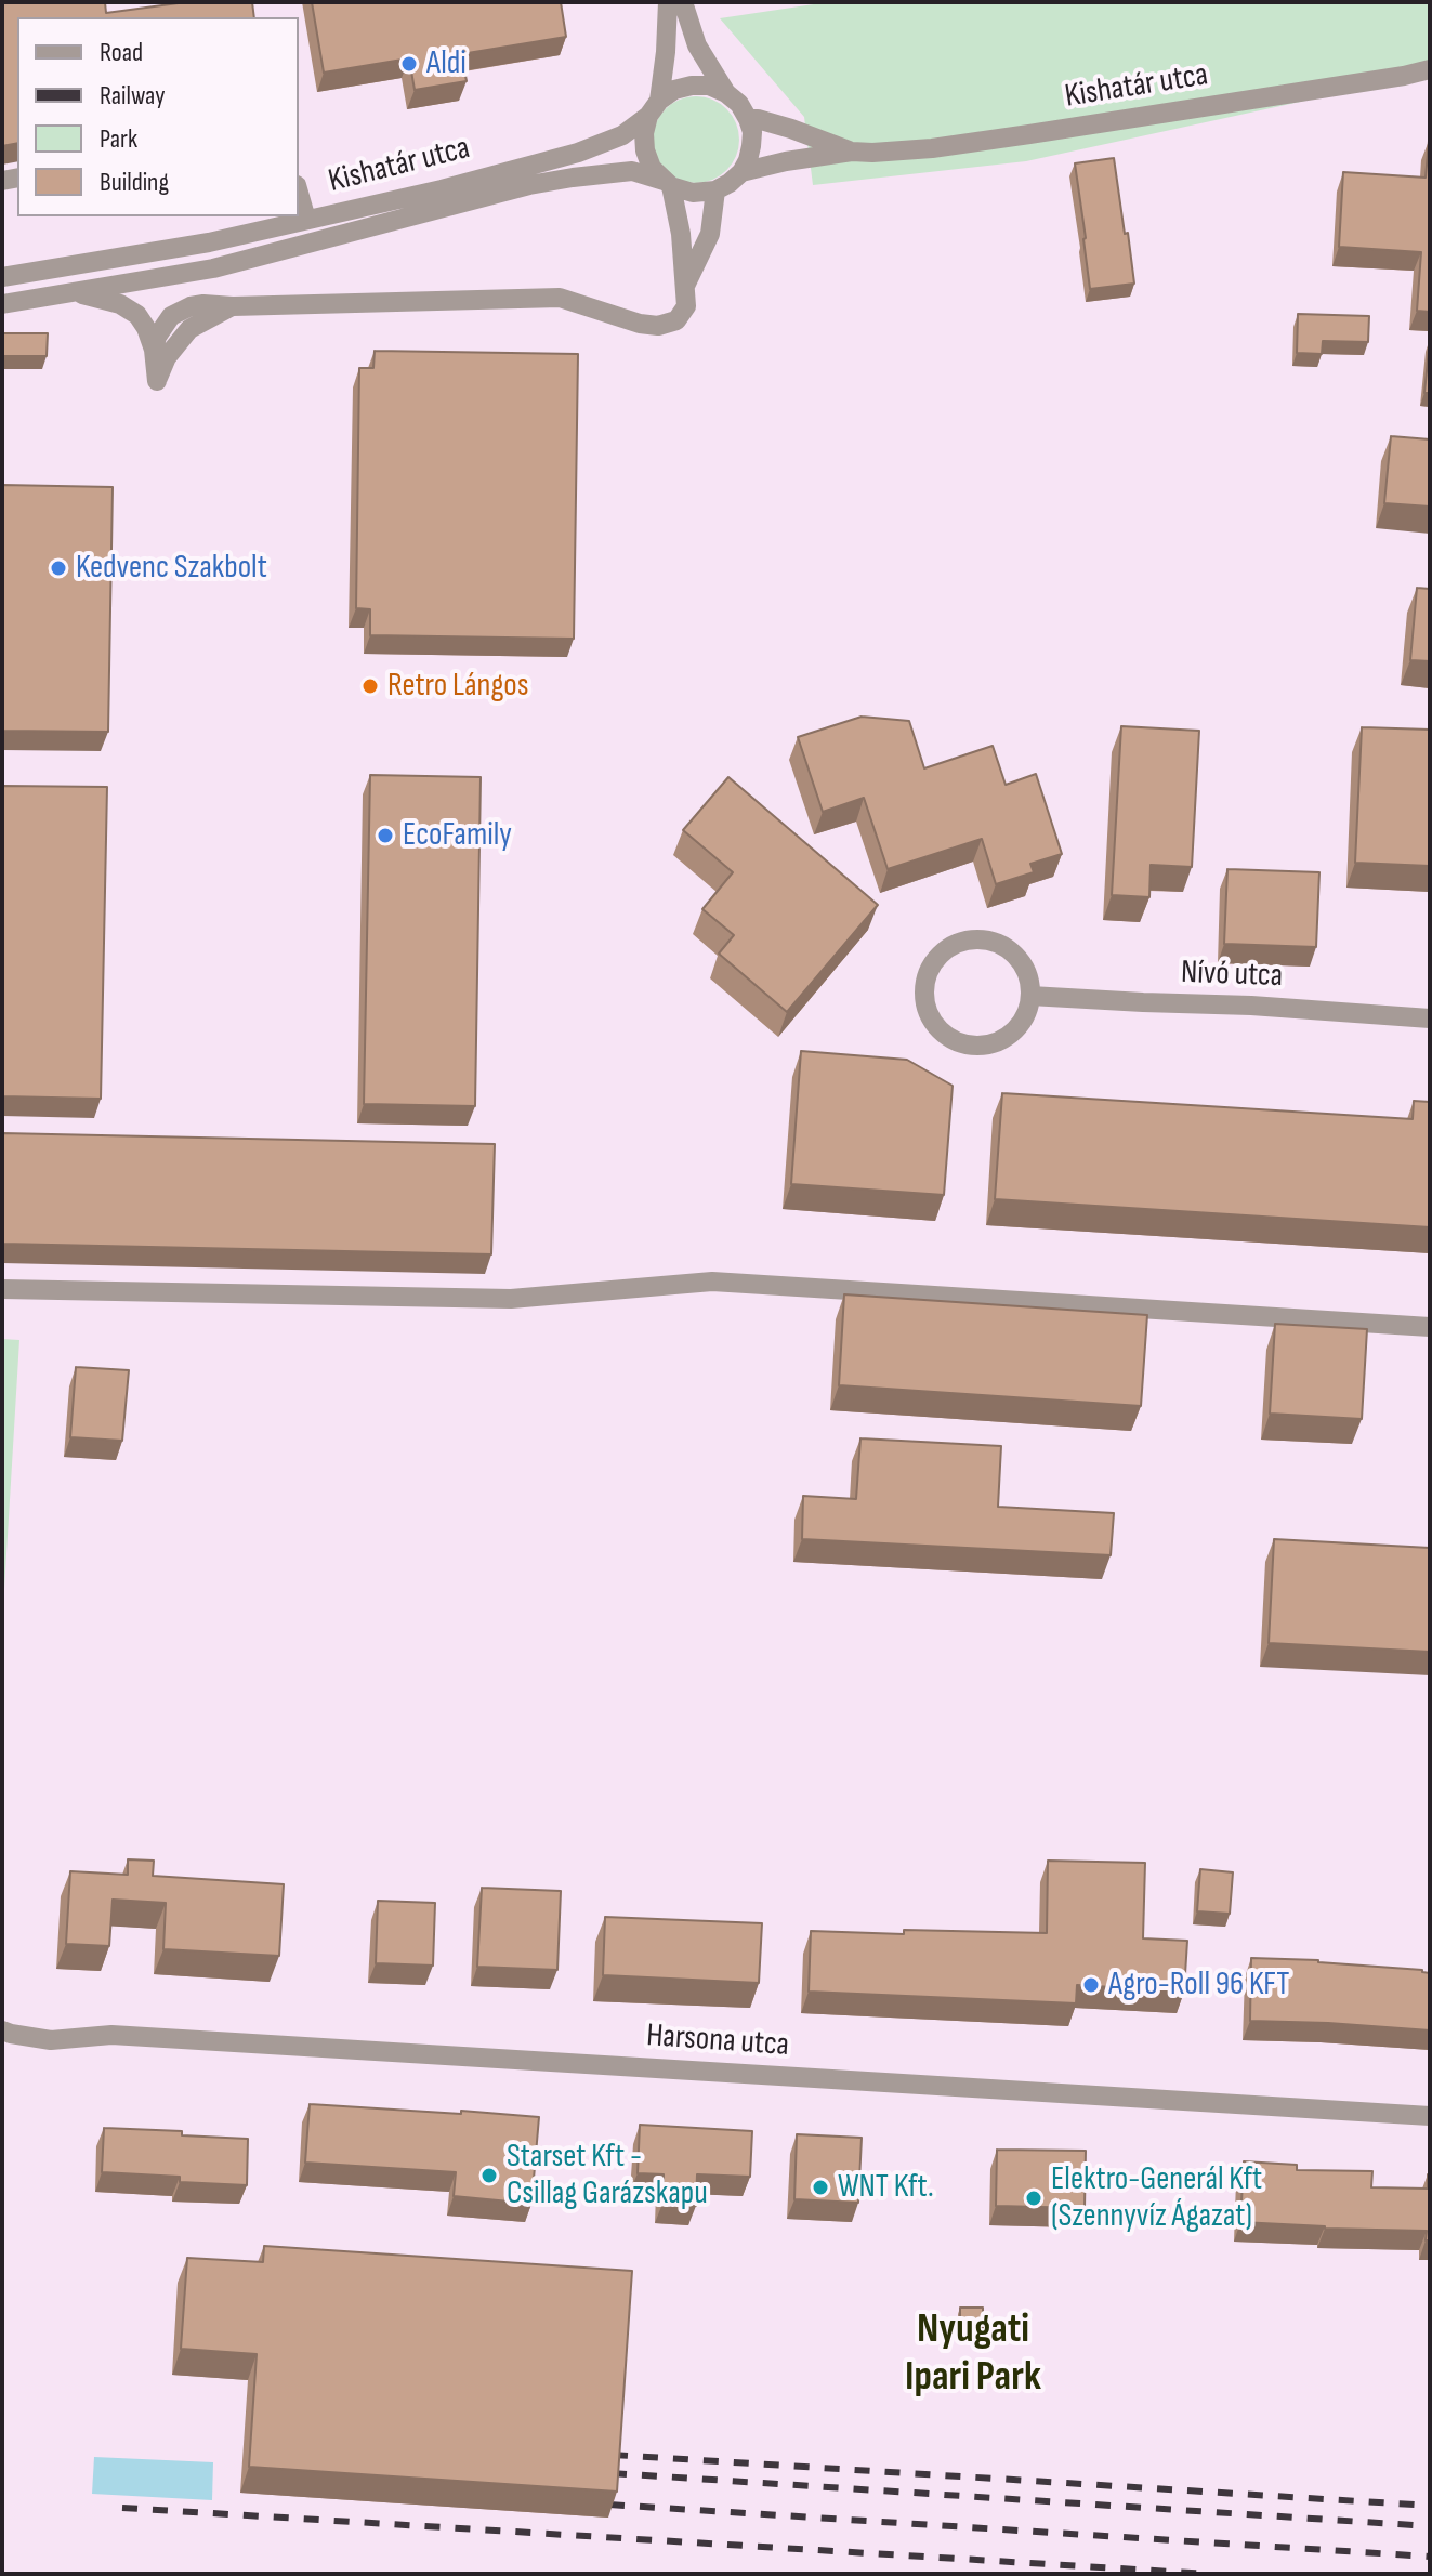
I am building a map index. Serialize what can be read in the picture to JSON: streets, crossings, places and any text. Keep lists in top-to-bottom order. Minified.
{"streets":{"street":["Kishatár utca","Nívó utca","Harsona utca"]},"districts":["Nyugati Ipari Park"],"places":["Aldi","Kedvenc Szakbolt","Retro Lángos","EcoFamily","Agro-Roll 96 KFT","Starset Kft - Csillag Garázskapu","WNT Kft.","Elektro-Generál Kft (Szennyvíz Ágazat)"],"legend":["Road","Railway","Park","Building"]}
